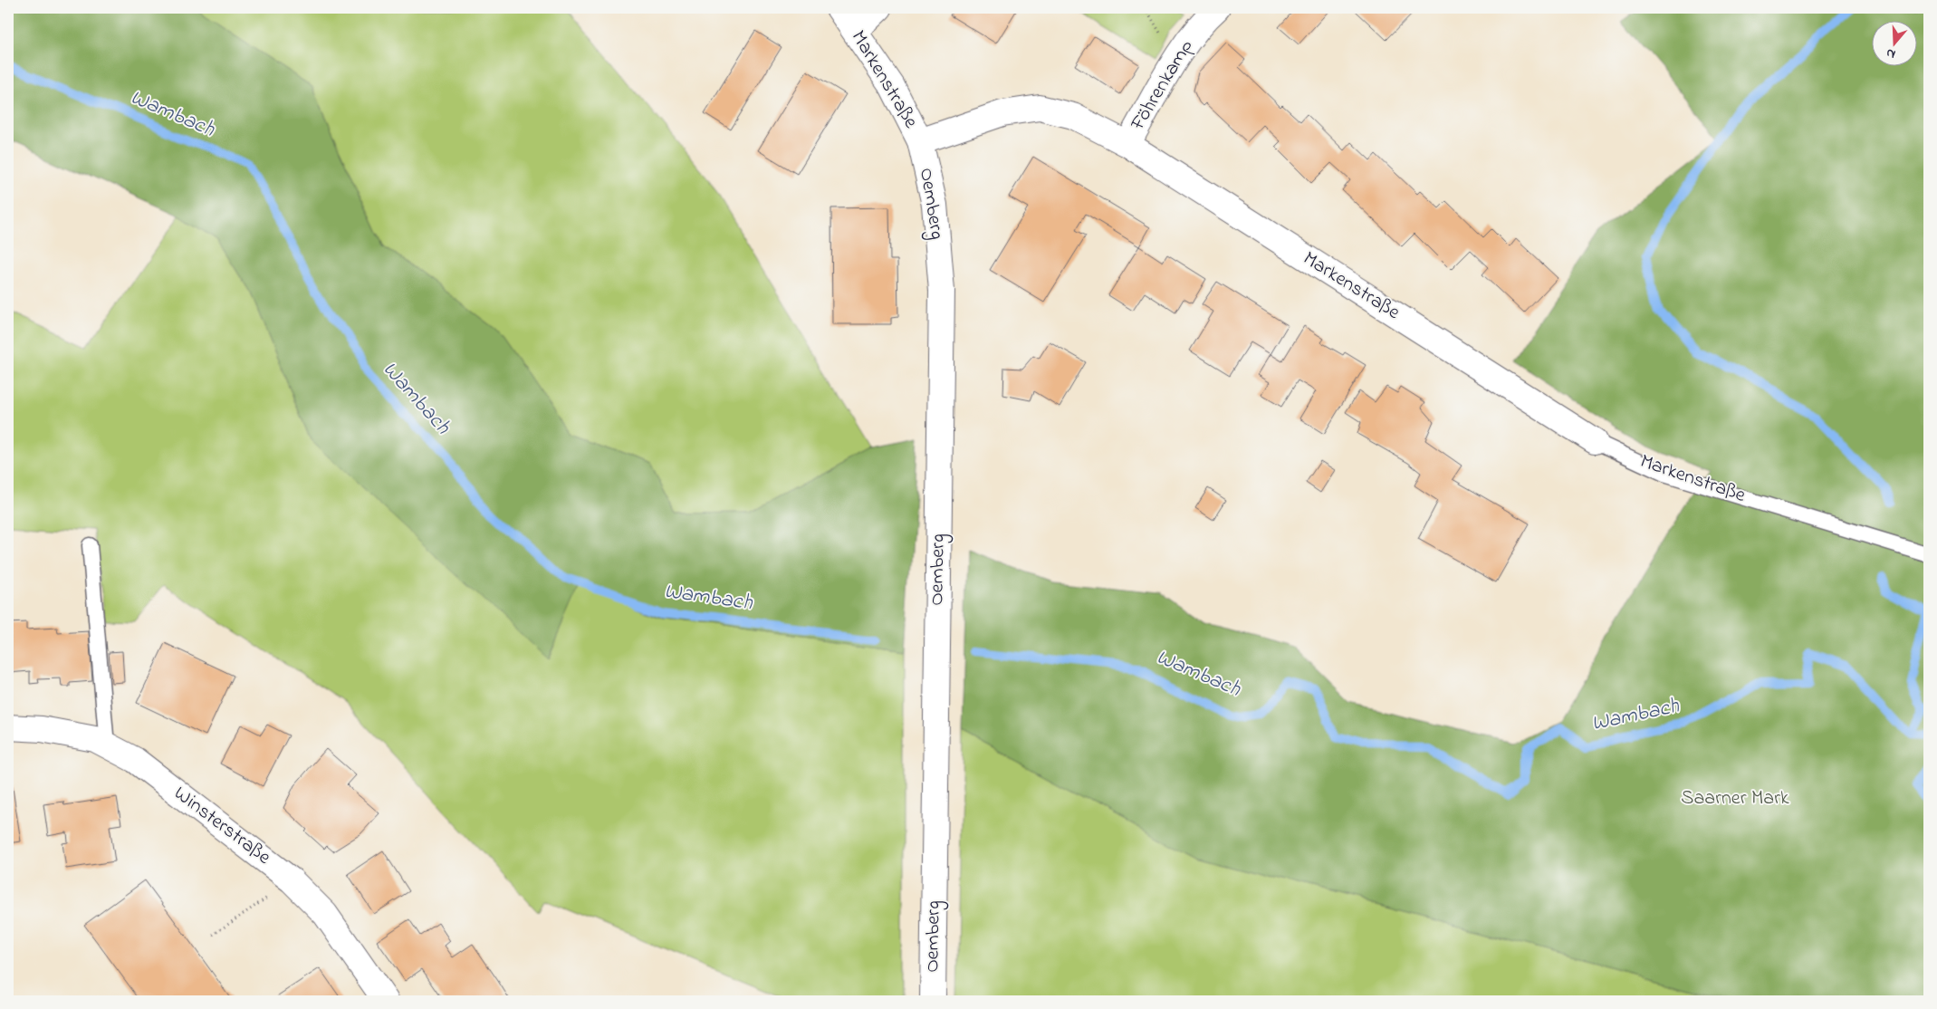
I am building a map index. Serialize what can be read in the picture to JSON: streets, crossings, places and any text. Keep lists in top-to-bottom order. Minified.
{"streets":{"street":["Markenstraße","Föhrenkamp","Oemberg","Winsterstraße"]},"crossings":[["Markenstraße","Föhrenkamp"],["Markenstraße","Oemberg"]],"water":["Wambach"],"parks":["Saarner Mark"],"north":"bottom"}
